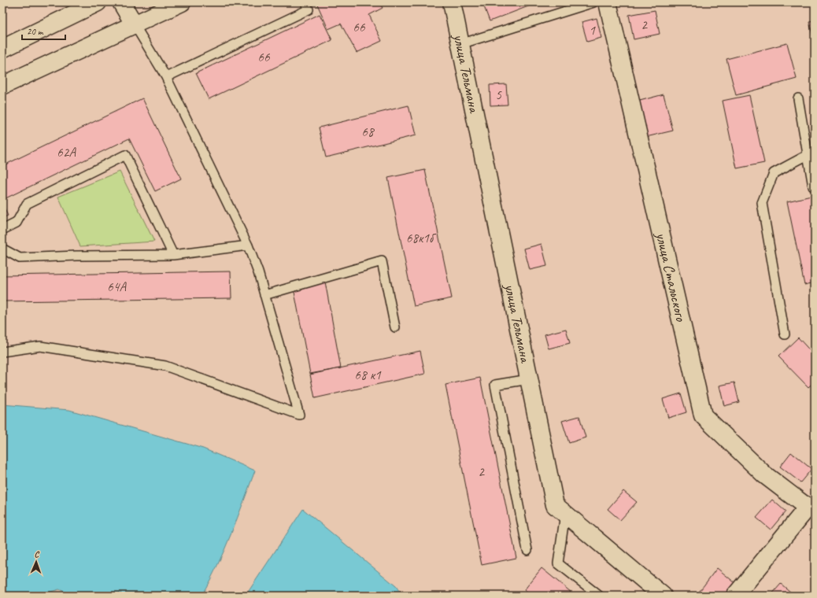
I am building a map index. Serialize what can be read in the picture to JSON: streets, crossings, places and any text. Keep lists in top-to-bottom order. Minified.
{"streets":{"street":["улица Тельмана","улица Стальского"]},"house_numbers":["2","66","1","66","5","68","62А","68к1б","64А","68 к1","2"],"scale_bar":"20 m","north":"top"}
